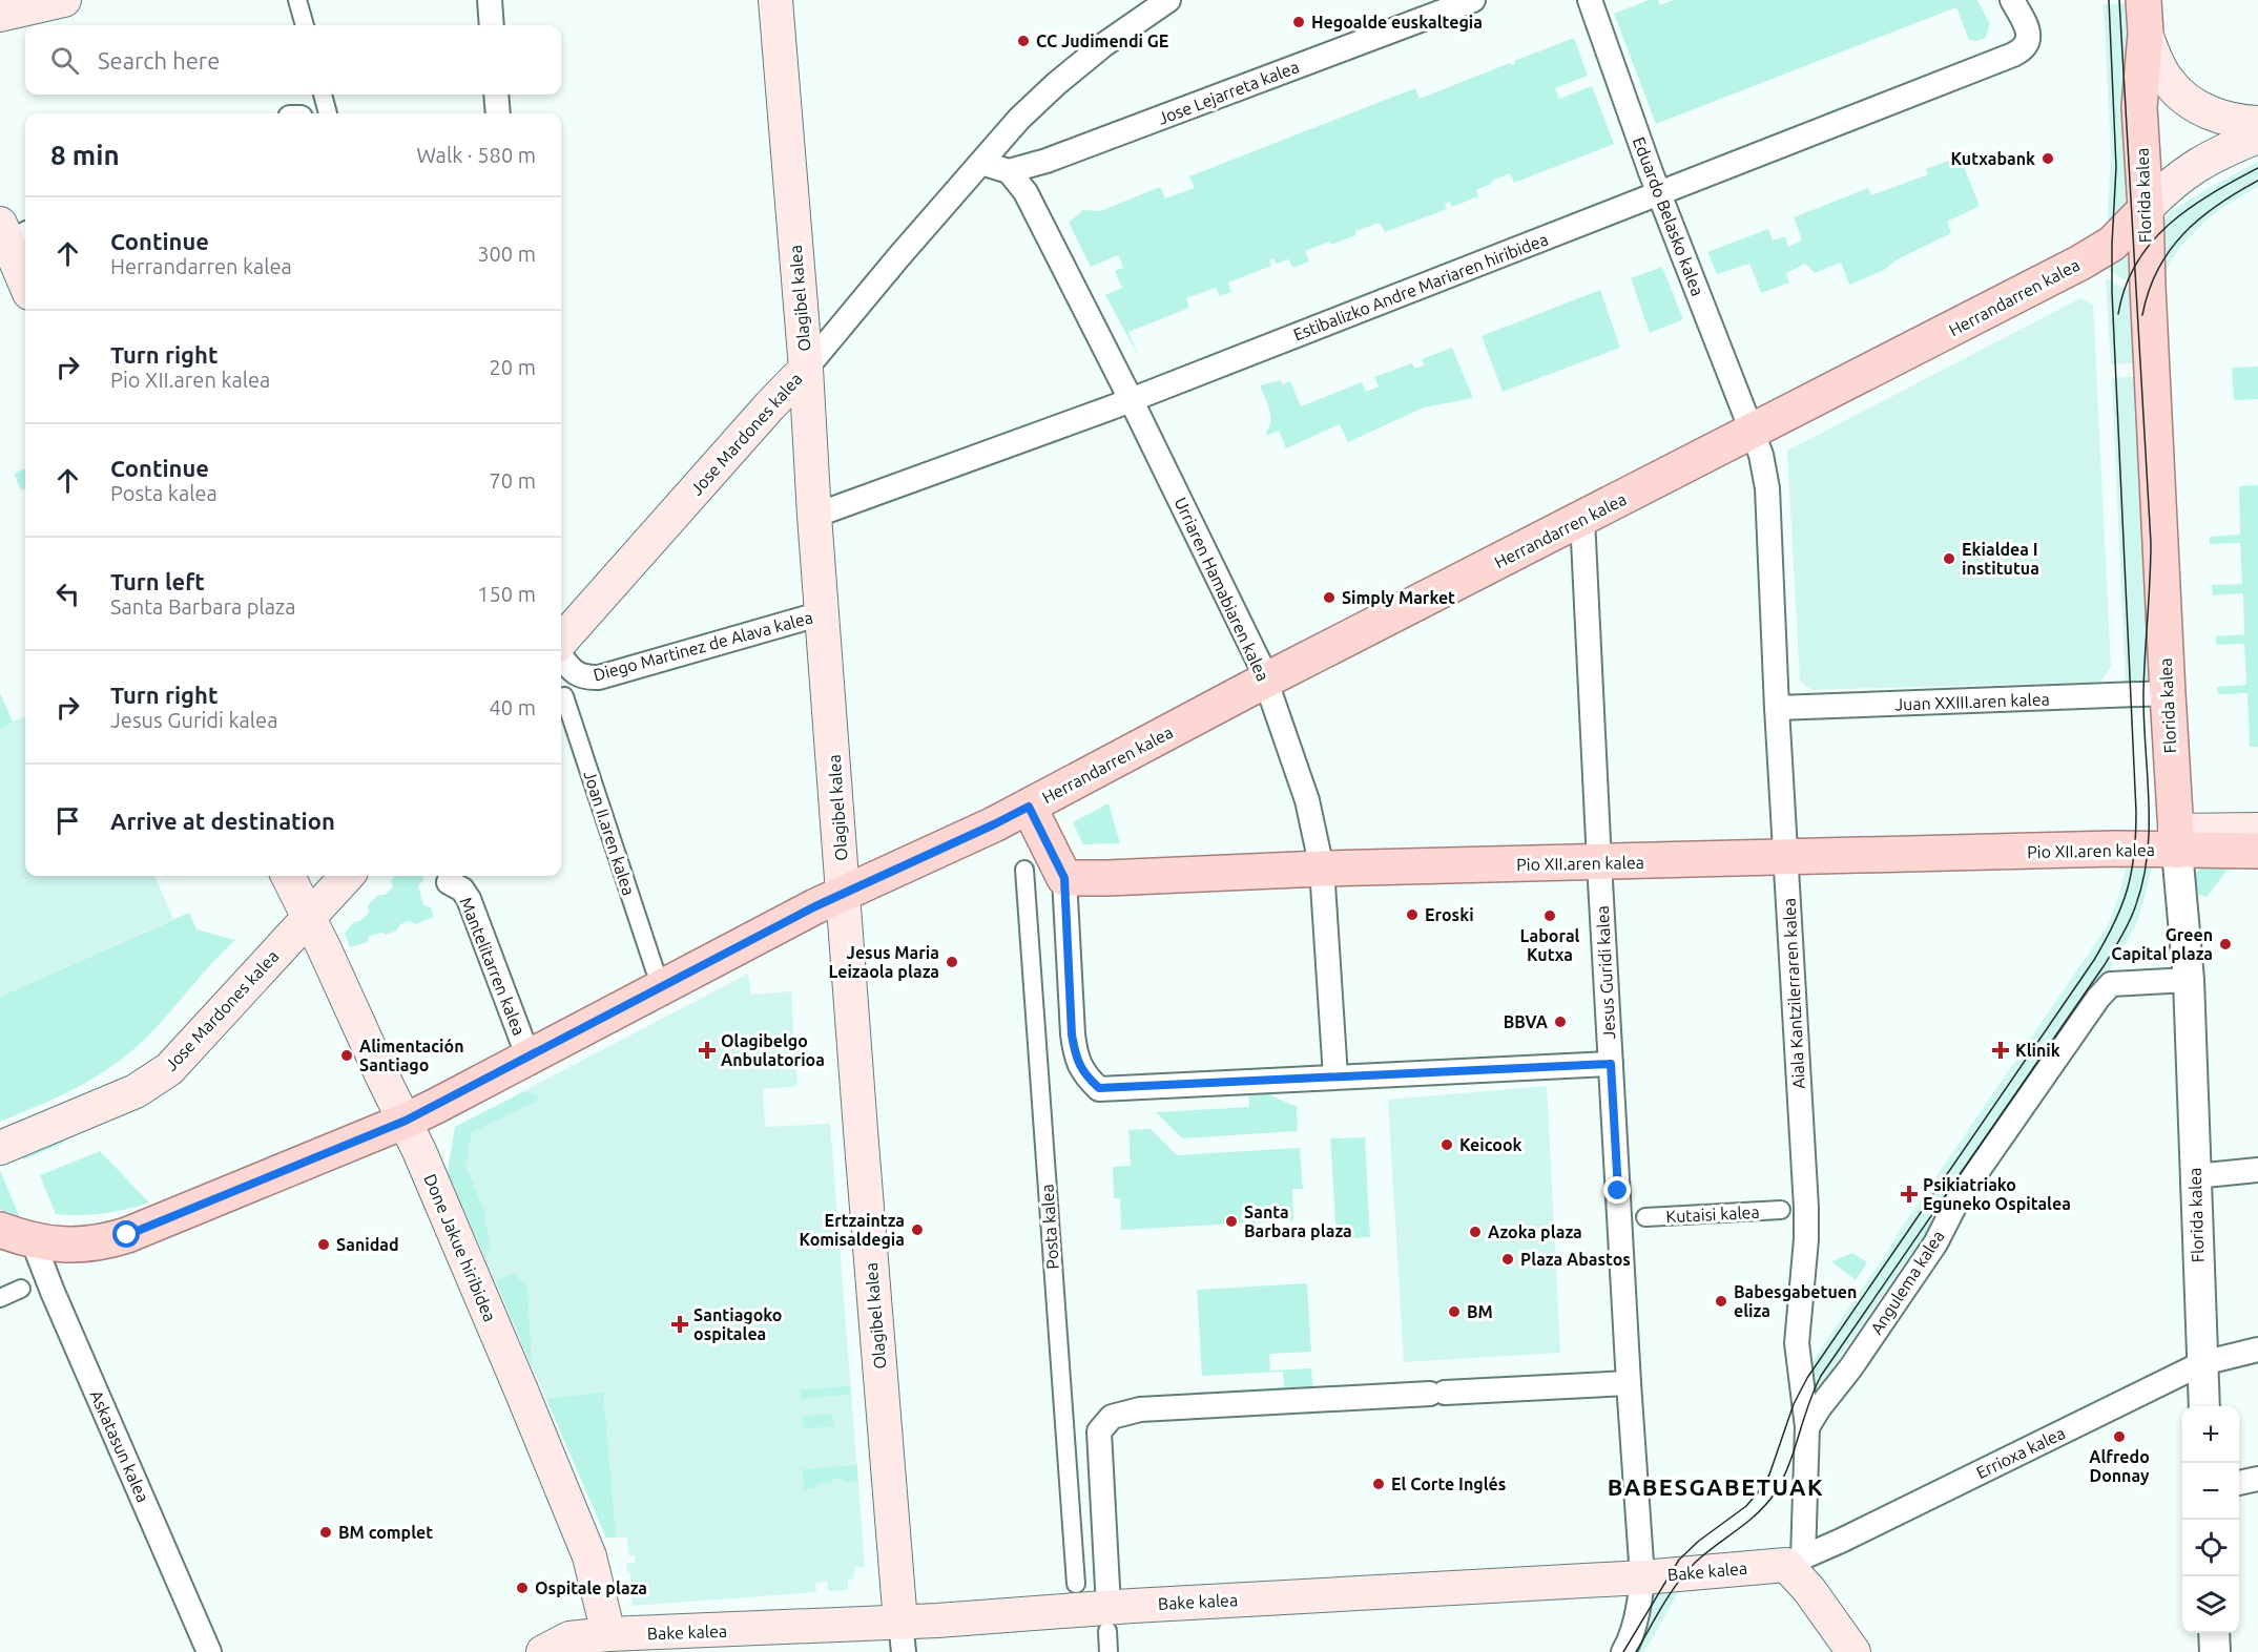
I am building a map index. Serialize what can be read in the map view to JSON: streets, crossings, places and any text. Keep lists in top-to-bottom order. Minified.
{"streets":{"main road":["Florida kalea","Herrandarren kalea","Olagibel kalea","Jose Mardones kalea","Pio XII.aren kalea","Done Jakue hiribidea","Bake kalea"],"street":["Jose Lejarreta kalea","Eduardo Belasko kalea","Estibalizko Andre Mariaren hiribidea","Urriaren Hamabiaren kalea","Diego Martinez de Alava kalea","Juan XXIII.aren kalea","Joan II.aren kalea","Mantelitarren kalea","Jesus Guridi kalea","Aiala Kantzilerraren kalea","Kutaisi kalea","Posta kalea","Angulema kalea","Askatasun kalea","Errioxa kalea"]},"crossings":[["Jose Lejarreta kalea","Urriaren Hamabiaren kalea"],["Florida kalea","Herrandarren kalea"],["Florida kalea","Juan XXIII.aren kalea"],["Florida kalea","Pio XII.aren kalea"],["Florida kalea","Angulema kalea"],["Florida kalea","Errioxa kalea"],["Eduardo Belasko kalea","Estibalizko Andre Mariaren hiribidea"],["Eduardo Belasko kalea","Herrandarren kalea"],["Eduardo Belasko kalea","Aiala Kantzilerraren kalea"],["Estibalizko Andre Mariaren hiribidea","Olagibel kalea"],["Estibalizko Andre Mariaren hiribidea","Urriaren Hamabiaren kalea"],["Herrandarren kalea","Olagibel kalea"],["Herrandarren kalea","Urriaren Hamabiaren kalea"],["Herrandarren kalea","Mantelitarren kalea"],["Herrandarren kalea","Jesus Guridi kalea"],["Herrandarren kalea","Aiala Kantzilerraren kalea"],["Herrandarren kalea","Done Jakue hiribidea"],["Herrandarren kalea","Askatasun kalea"],["Olagibel kalea","Jose Mardones kalea"],["Olagibel kalea","Diego Martinez de Alava kalea"],["Olagibel kalea","Bake kalea"],["Jose Mardones kalea","Done Jakue hiribidea"],["Urriaren Hamabiaren kalea","Pio XII.aren kalea"],["Juan XXIII.aren kalea","Aiala Kantzilerraren kalea"],["Pio XII.aren kalea","Jesus Guridi kalea"],["Pio XII.aren kalea","Aiala Kantzilerraren kalea"],["Jesus Guridi kalea","Bake kalea"],["Aiala Kantzilerraren kalea","Angulema kalea"],["Aiala Kantzilerraren kalea","Errioxa kalea"],["Aiala Kantzilerraren kalea","Bake kalea"],["Done Jakue hiribidea","Bake kalea"],["Errioxa kalea","Bake kalea"]],"districts":["BABESGABETUAK"],"places":{"other":["Hegoalde euskaltegia","CC Judimendi GE","Kutxabank","Ekialdea I institutua","Simply Market","Eroski","Laboral Kutxa","Green Capital plaza","Jesus Maria Leizaola plaza","BBVA","Alimentación Santiago","Keicook","Santa Barbara plaza","Ertzaintza Komisaldegia","Azoka plaza","Sanidad","Plaza Abastos","Babesgabetuen eliza","BM","Alfredo Donnay","El Corte Inglés","BM complet","Ospitale plaza"],"health":["Olagibelgo Anbulatorioa","Klinik","Psikiatriako Eguneko Ospitalea","Santiagoko ospitalea"]},"page":{"search":"Search here","heading":["8 min","Walk · 580 m"],"list":[["Continue","Herrandarren kalea","300 m"],["Turn right","Pio XII.aren kalea","20 m"],["Continue","Posta kalea","70 m"],["Turn left","Santa Barbara plaza","150 m"],["Turn right","Jesus Guridi kalea","40 m"],"Arrive at destination"],"map_buttons":["+","−"]}}
